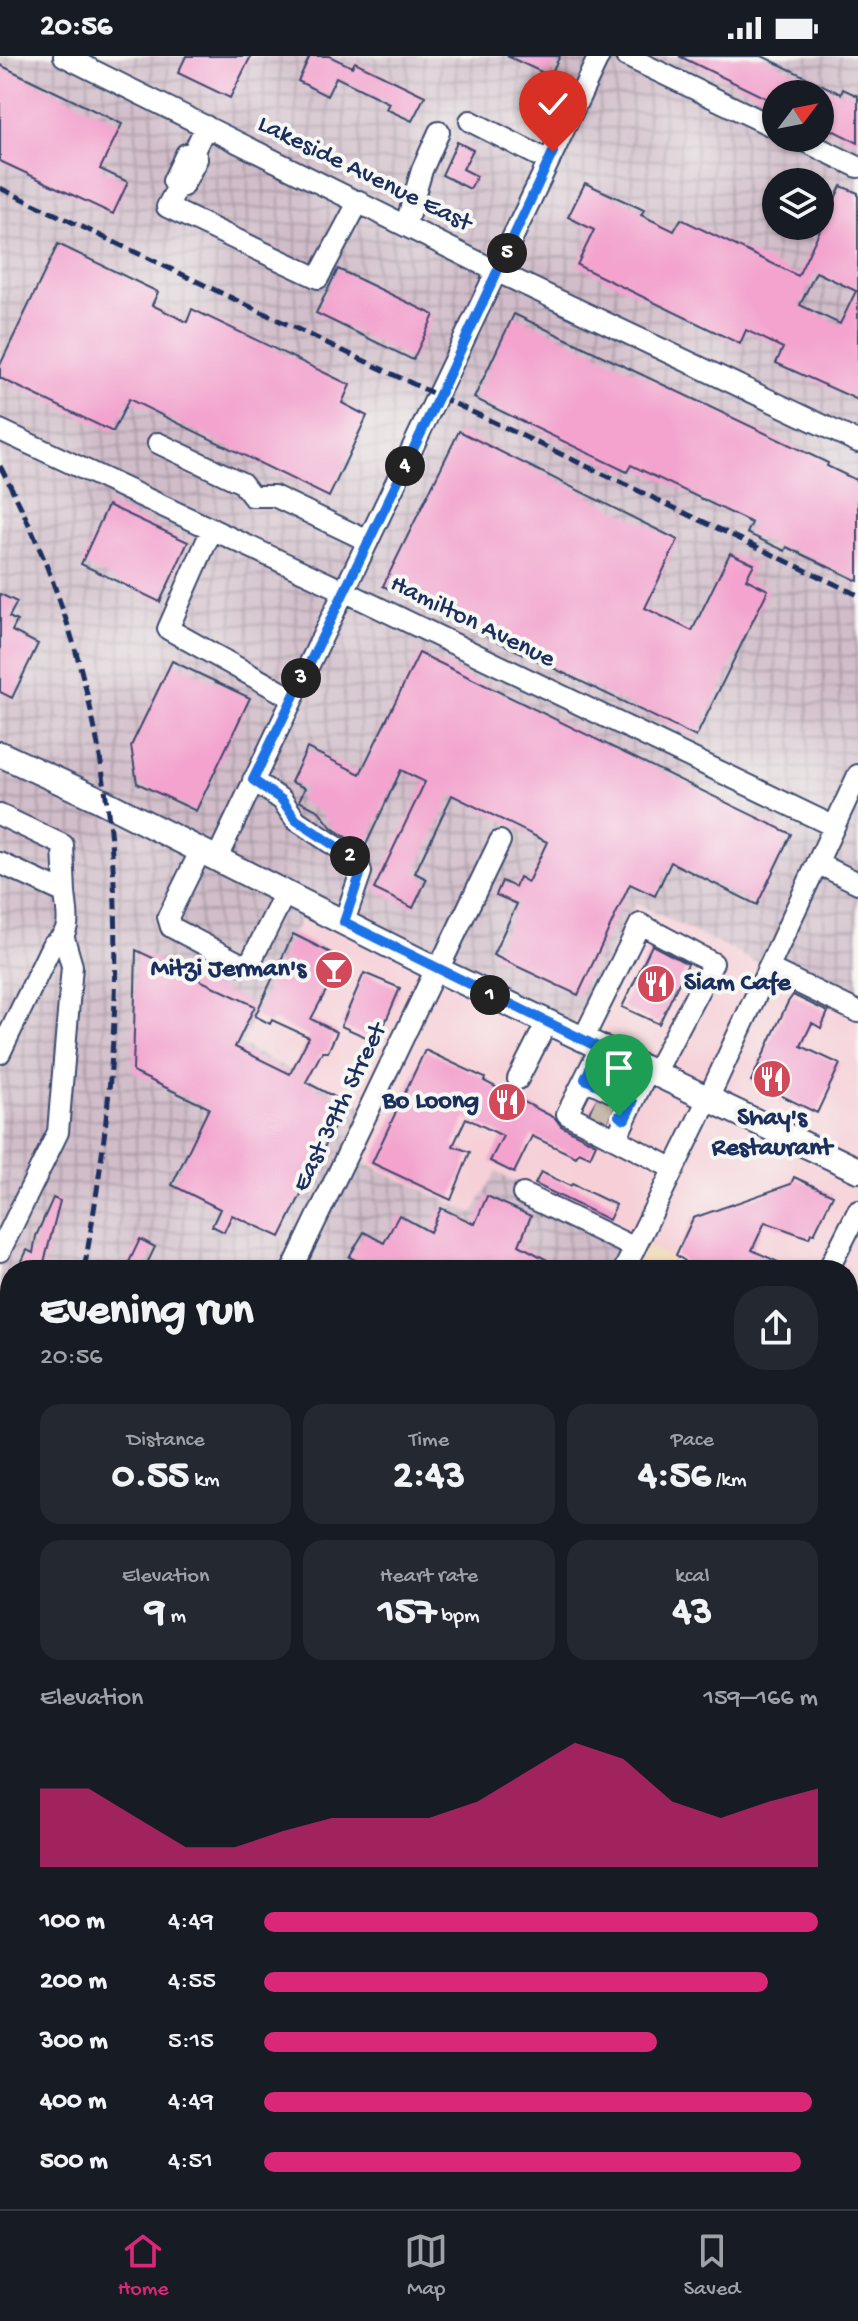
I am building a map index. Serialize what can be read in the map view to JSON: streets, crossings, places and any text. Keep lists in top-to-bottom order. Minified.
{"streets":{"street":["Lakeside Avenue East","Hamilton Avenue","East 39th Street"]},"places":{"bar":["Mitzi Jerman's"],"restaurant":["Siam Cafe","Shay's Restaurant","Bo Loong"]},"north":"top right","page":{"status":"20:56","pins":["5","4","3","2","1"],"heading":["Evening run","20:56"],"stats":[["Distance","0.55 km"],["Time","2:43"],["Pace","4:56 /km"],["Elevation","9 m"],["Heart rate","157 bpm"],["kcal","43"]],"chart":["Elevation","159–166 m"],"list":[{"name":"100 m","note":"4:49"},{"name":"200 m","note":"4:55"},{"name":"300 m","note":"5:15"},{"name":"400 m","note":"4:49"},{"name":"500 m","note":"4:51"}],"tabs":["Home","Map","Saved"]}}
